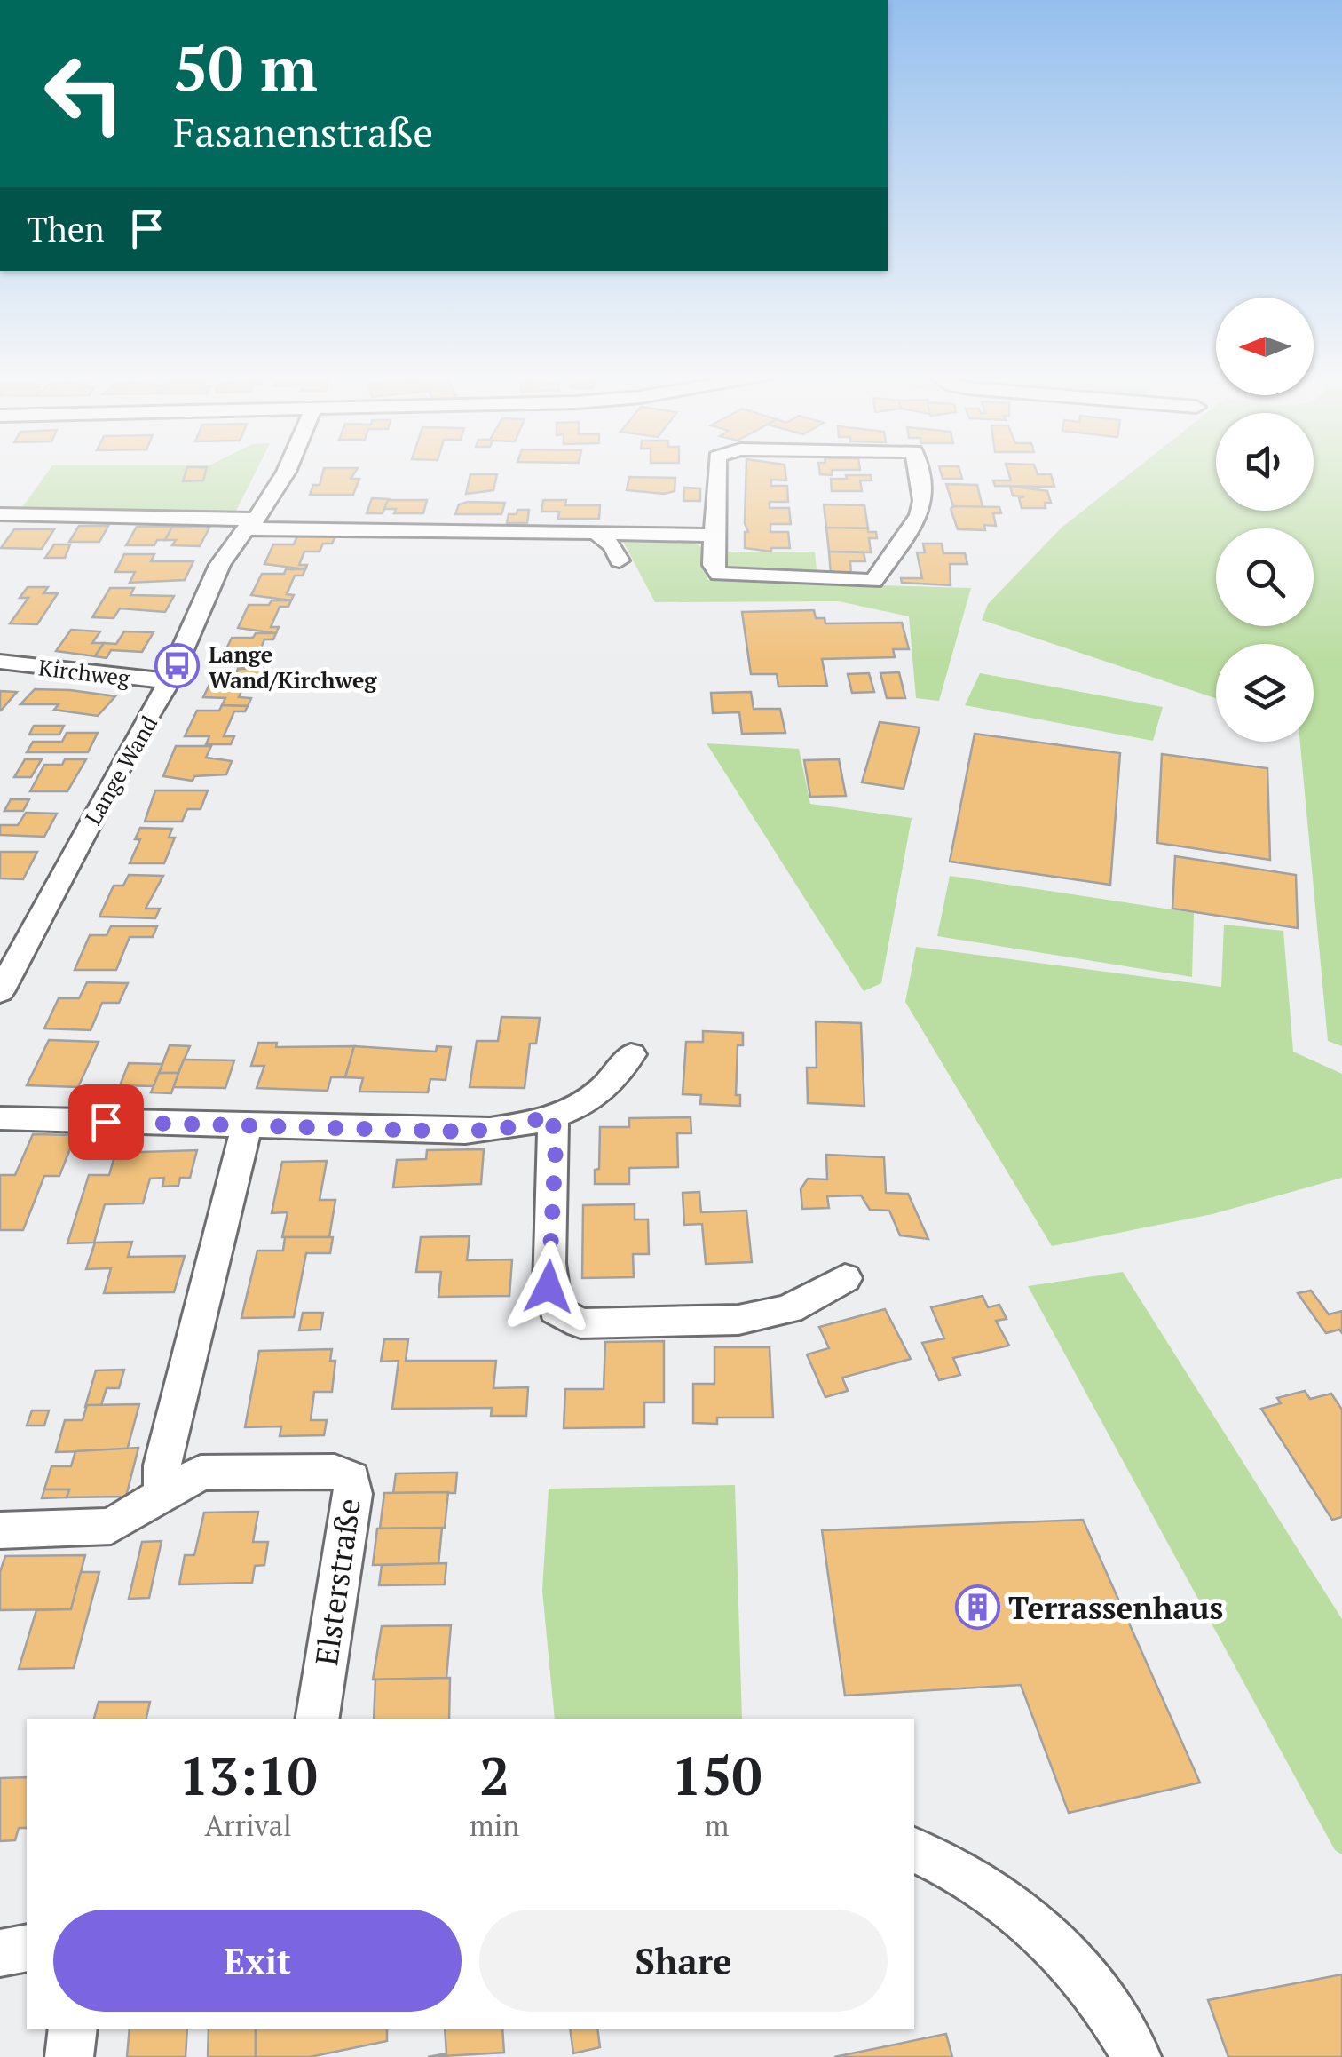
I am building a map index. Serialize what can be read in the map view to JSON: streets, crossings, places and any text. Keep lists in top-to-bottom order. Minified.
{"streets":{"street":["Kirchweg","Lange Wand","Elsterstraße"]},"crossings":[["Kirchweg","Lange Wand"]],"places":{"bus stop":["Lange Wand/Kirchweg"],"building":["Terrassenhaus"]},"north":"left","page":{"turn":["50 m","Fasanenstraße"],"then":"Then","eta":["13:10","Arrival","2","min","150","m"],"buttons":["Exit","Share"]}}
